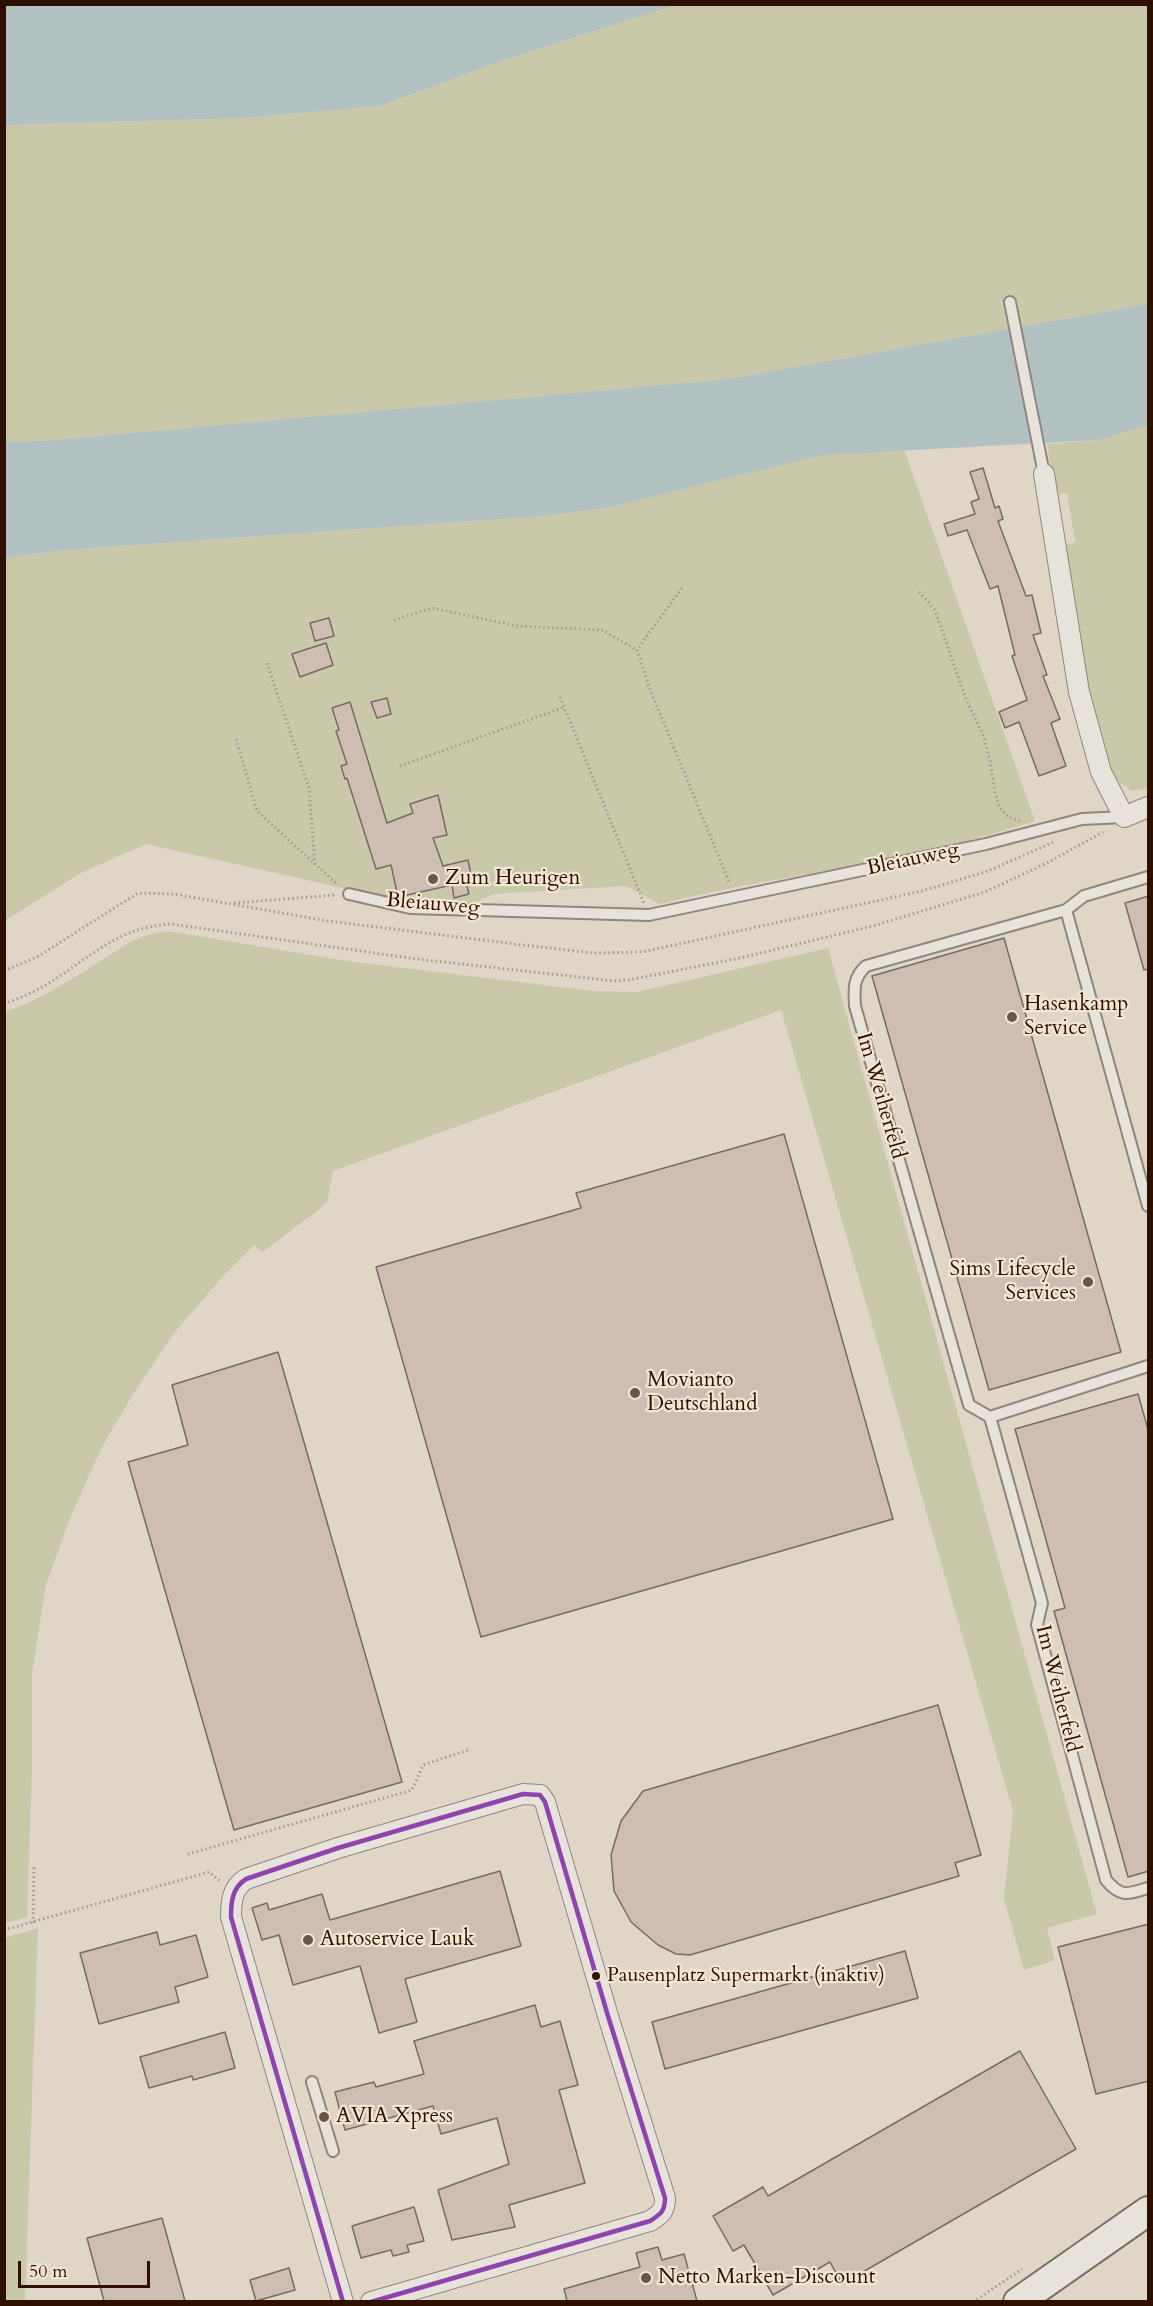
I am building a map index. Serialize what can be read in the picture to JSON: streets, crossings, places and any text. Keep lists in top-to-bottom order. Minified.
{"streets":{"lane":["Bleiauweg","Im Weiherfeld"]},"places":["Zum Heurigen","Hasenkamp Service","Sims Lifecycle Services","Movianto Deutschland","Autoservice Lauk","Pausenplatz Supermarkt (inaktiv)","AVIA Xpress","Netto Marken-Discount"],"scale_bar":"50 m"}
